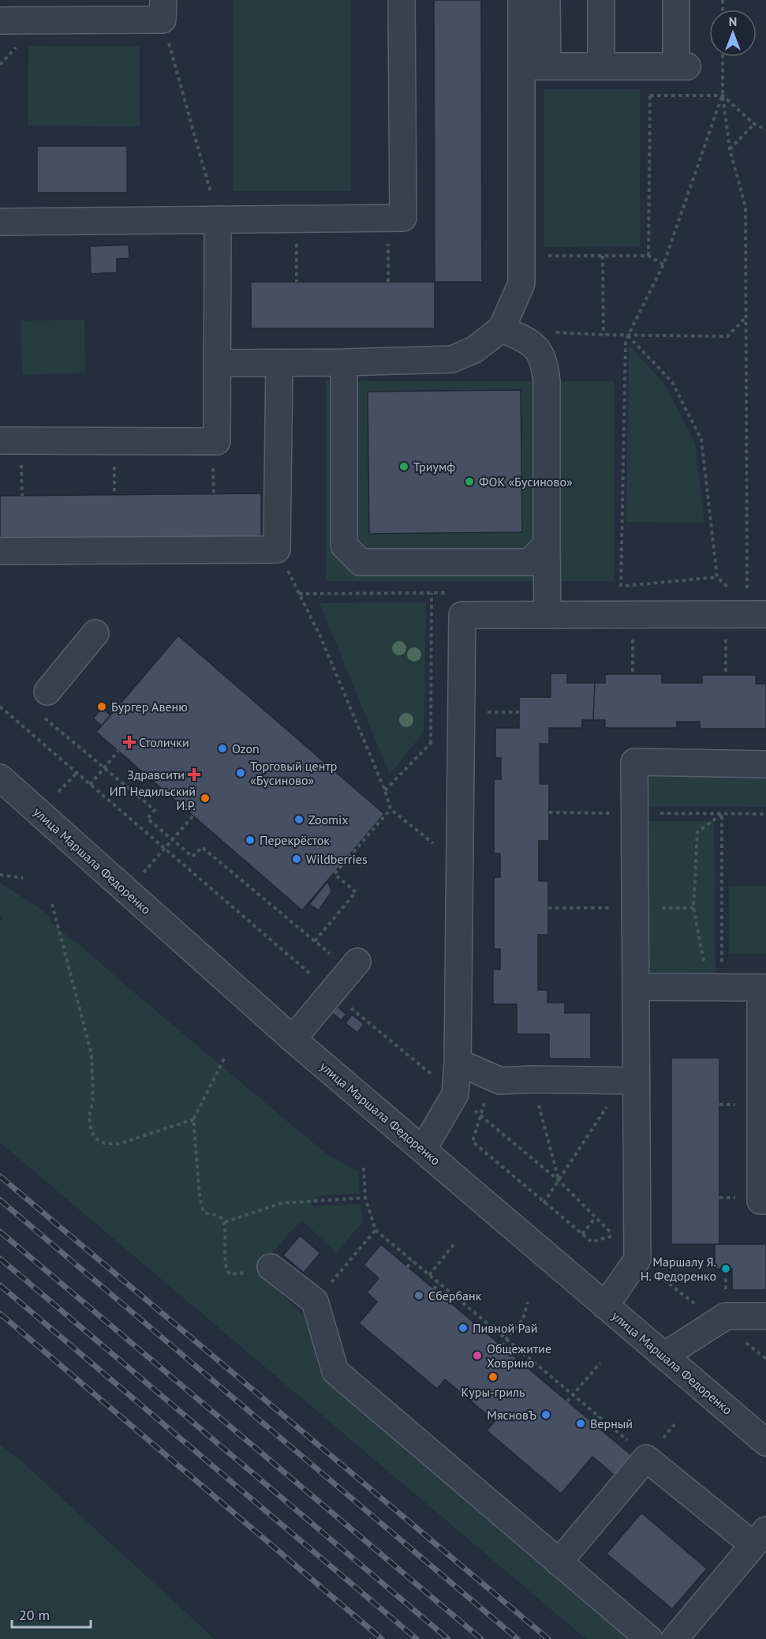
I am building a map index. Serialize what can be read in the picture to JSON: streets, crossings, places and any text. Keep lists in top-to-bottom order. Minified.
{"streets":{"street":["улица Маршала Федоренко"]},"places":{"other":["Триумф","ФОК «Бусиново»","Бургер Авеню","Ozon","Торговый центр «Бусиново»","ИП Недильский И.Р.","Zoomix","Перекрёсток","Wildberries","Маршалу Я. Н. Федоренко","Сбербанк","Пивной Рай","Общежитие Ховрино","Куры-гриль","МясновЪ","Верный"],"health":["Столички","Здравсити"]},"scale_bar":"20 m","north":"top"}
